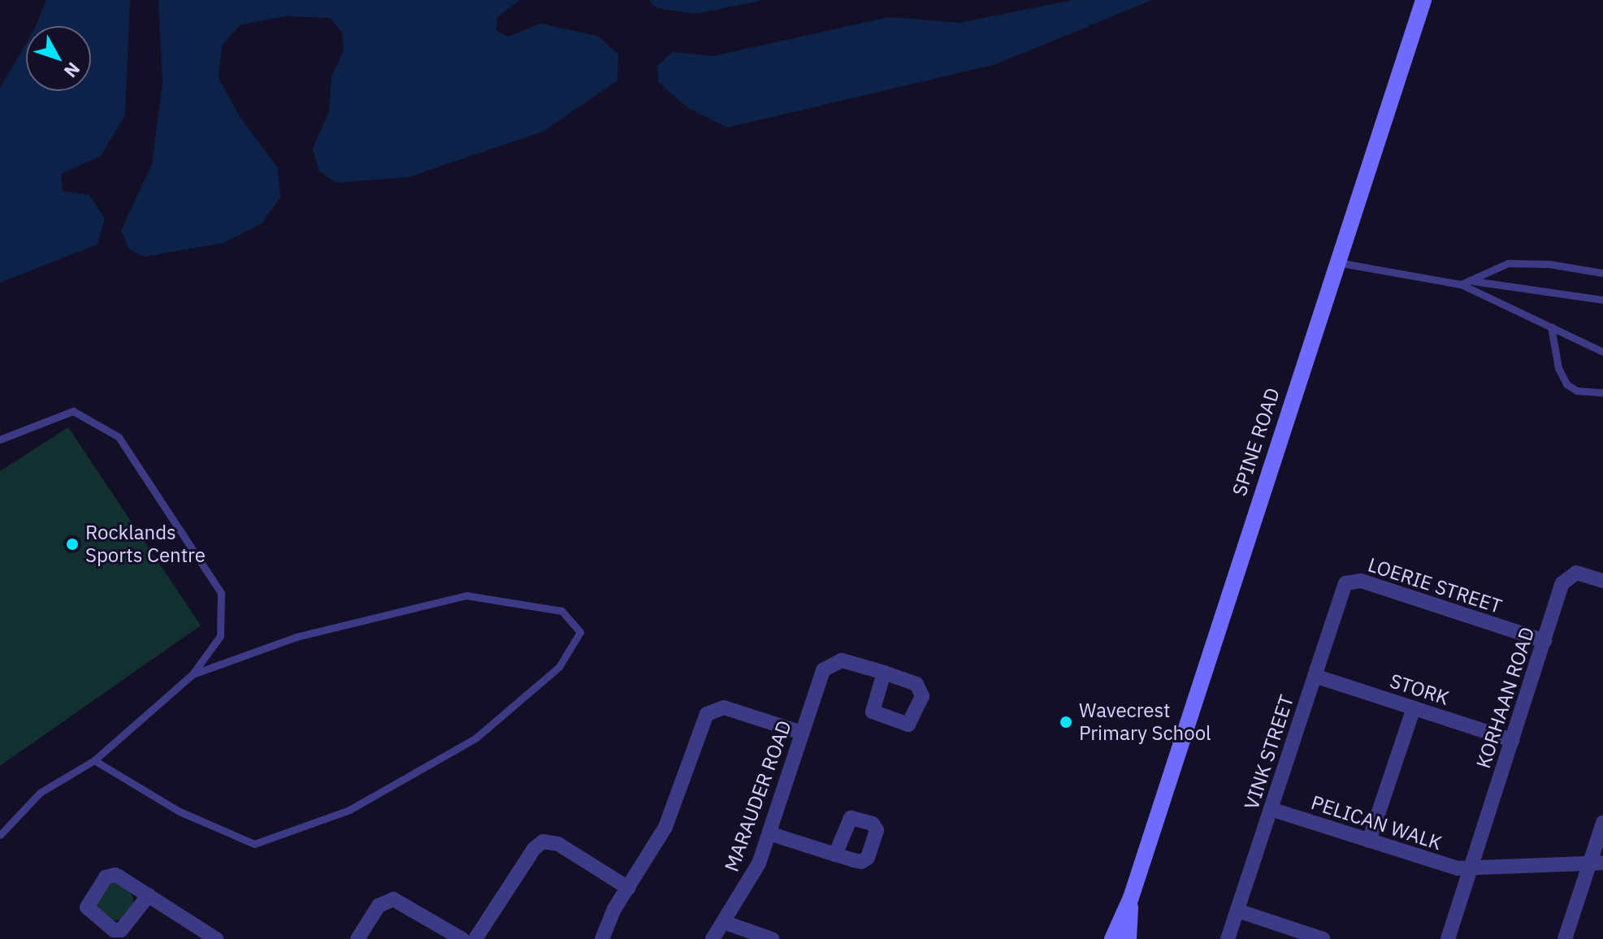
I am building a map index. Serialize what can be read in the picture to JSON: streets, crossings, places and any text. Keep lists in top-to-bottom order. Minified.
{"streets":{"main road":["SPINE ROAD"],"street":["LOERIE STREET","STORK","KORHAAN ROAD","VINK STREET","MARAUDER ROAD","PELICAN WALK"]},"crossings":[["LOERIE STREET","KORHAAN ROAD"],["LOERIE STREET","VINK STREET"],["STORK","KORHAAN ROAD"],["STORK","VINK STREET"],["KORHAAN ROAD","PELICAN WALK"],["VINK STREET","PELICAN WALK"]],"places":["Rocklands Sports Centre","Wavecrest Primary School"],"north":"bottom right"}
